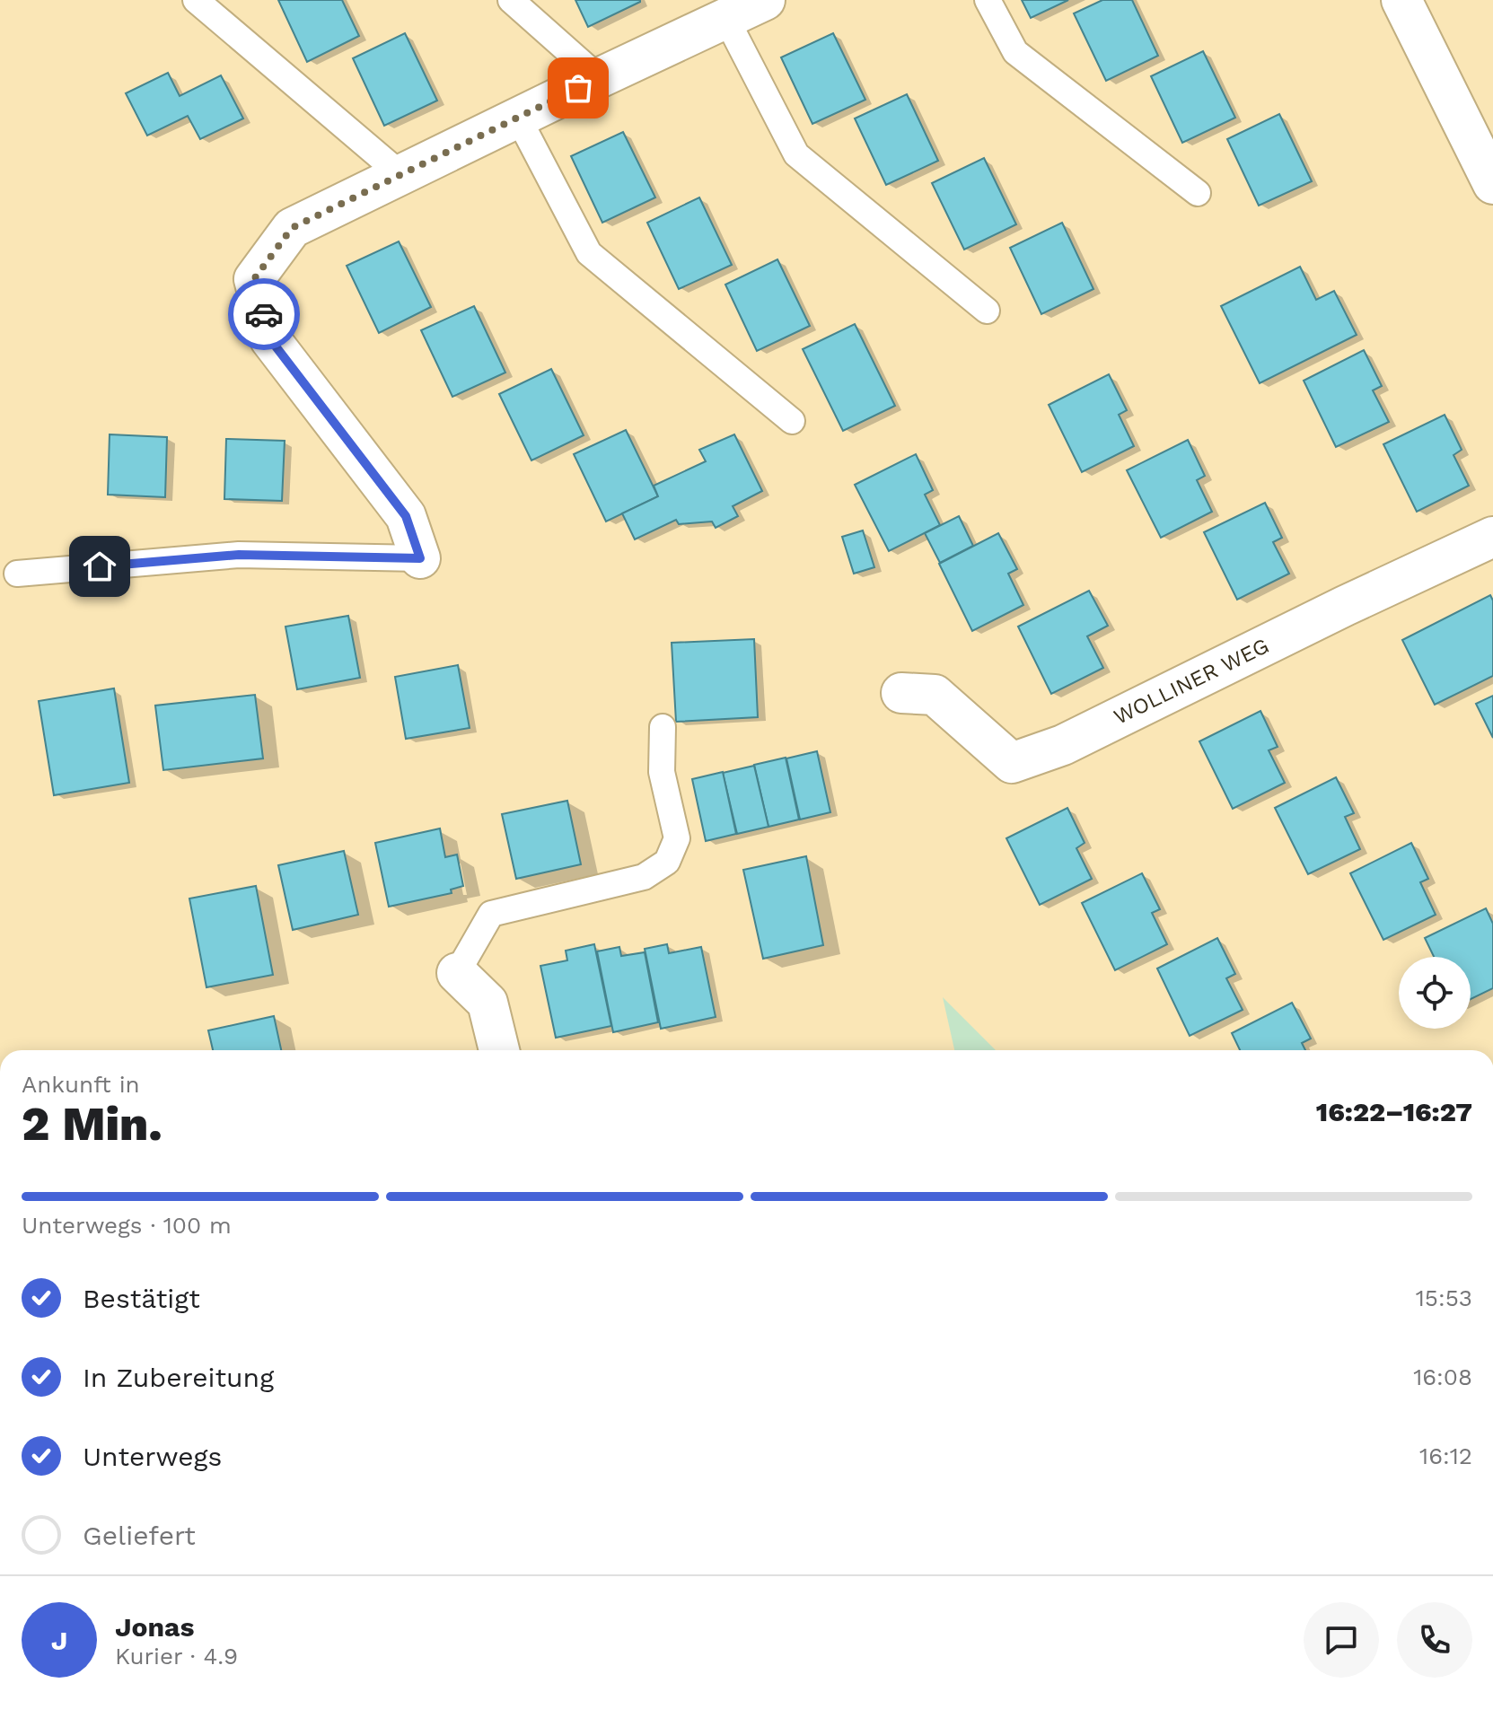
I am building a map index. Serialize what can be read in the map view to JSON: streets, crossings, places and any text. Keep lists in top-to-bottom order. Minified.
{"streets":{"street":["WOLLINER WEG"]},"page":{"heading":["2 Min.","Ankunft in","16:22–16:27"],"panel":["Jonas","Kurier · 4.9"],"bar":"Unterwegs · 100 m","list":[["Bestätigt","15:53"],["In Zubereitung","16:08"],["Unterwegs","16:12"],"Geliefert"],"round":"J"}}
